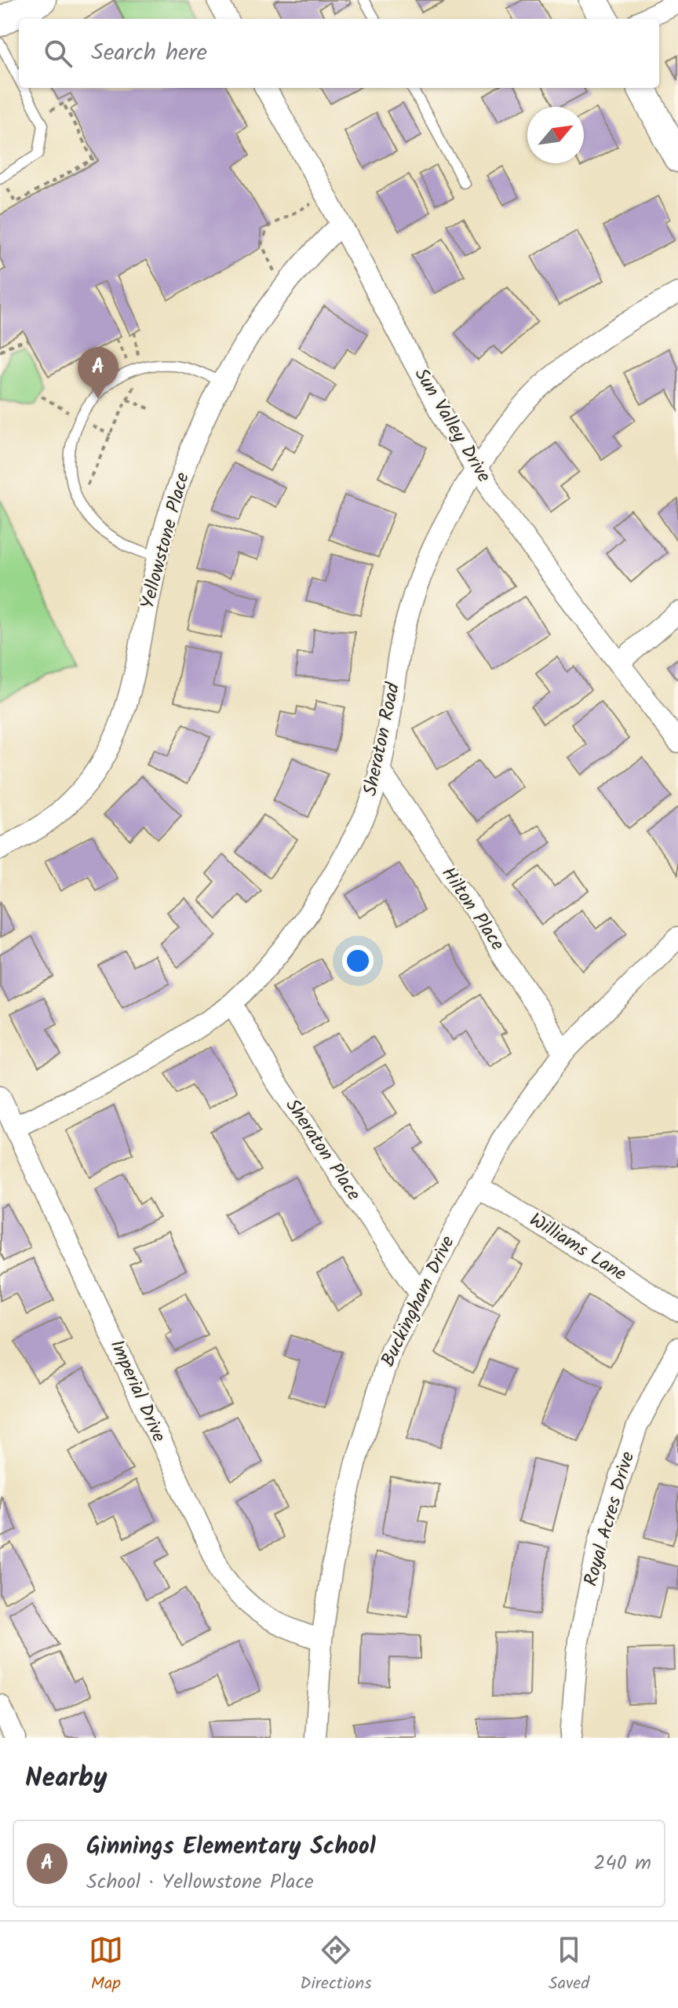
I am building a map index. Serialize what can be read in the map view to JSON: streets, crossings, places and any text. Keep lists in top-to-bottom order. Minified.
{"streets":{"street":["Sun Valley Drive","Yellowstone Place","Sheraton Road","Hilton Place","Sheraton Place","Williams Lane","Buckingham Drive","Imperial Drive","Royal Acres Drive"]},"crossings":[["Sun Valley Drive","Yellowstone Place"],["Sun Valley Drive","Sheraton Road"],["Sheraton Road","Hilton Place"],["Sheraton Road","Sheraton Place"],["Sheraton Road","Imperial Drive"],["Hilton Place","Buckingham Drive"],["Sheraton Place","Buckingham Drive"],["Williams Lane","Buckingham Drive"],["Buckingham Drive","Imperial Drive"]],"north":"top right","page":{"search":"Search here","pins":"A","heading":"Nearby","list":[{"mark":"A","name":"Ginnings Elementary School","note":"School · Yellowstone Place","value":"240 m"}],"nav":["Map","Directions","Saved"]}}
